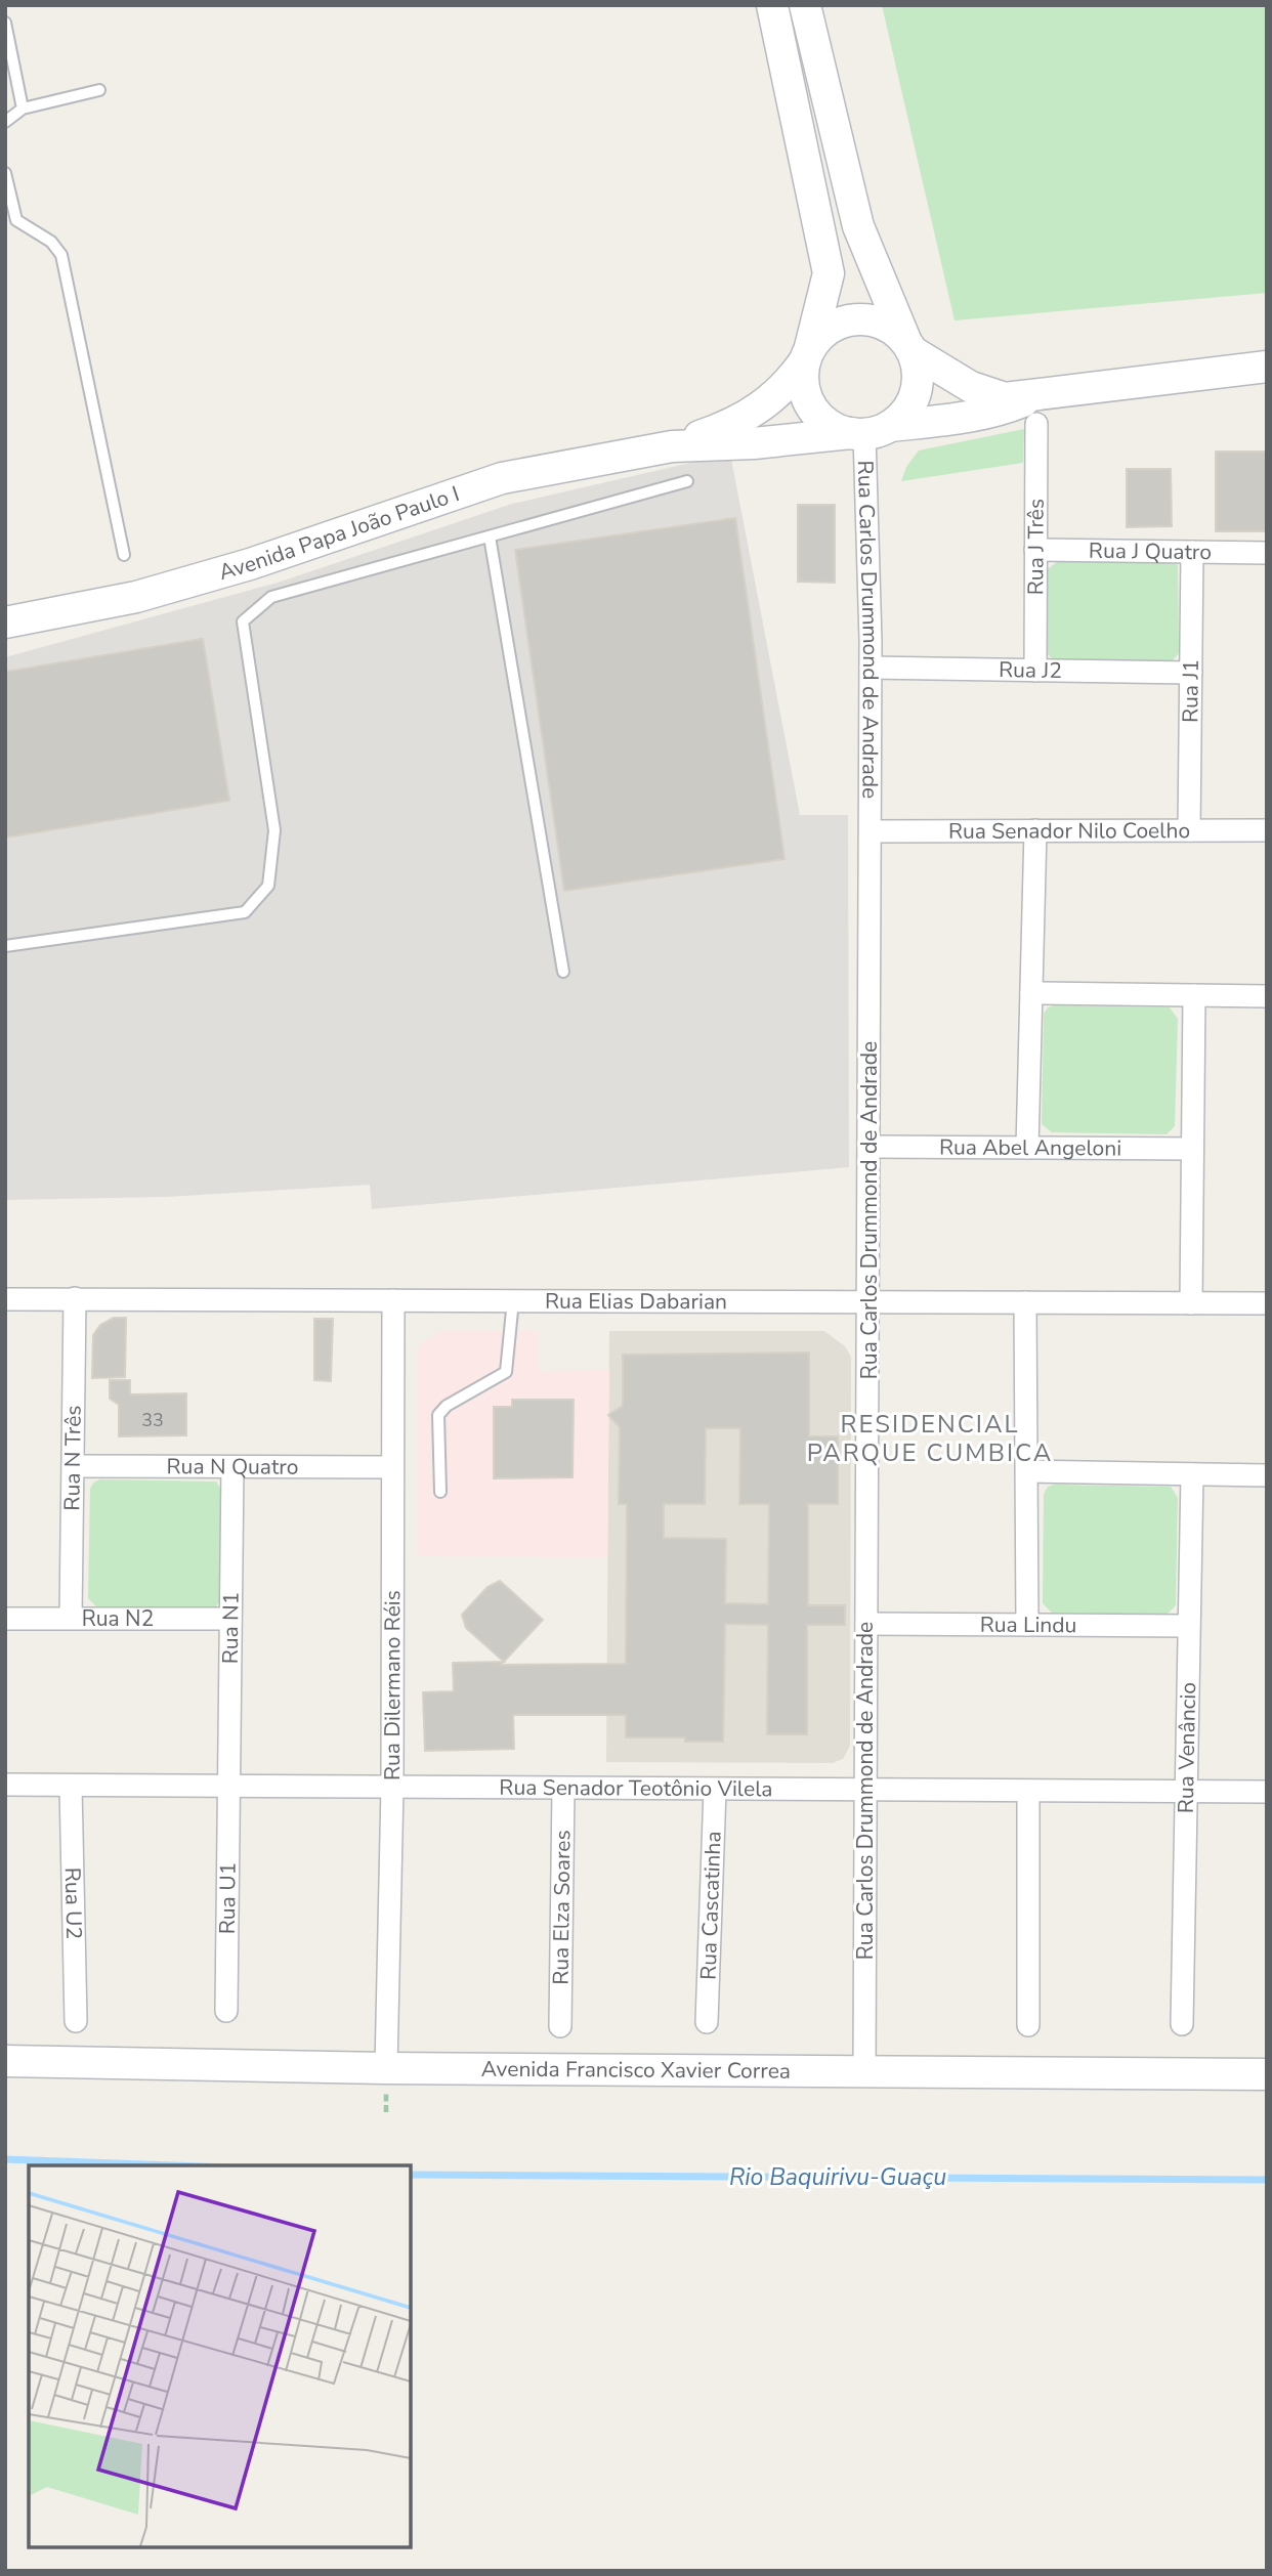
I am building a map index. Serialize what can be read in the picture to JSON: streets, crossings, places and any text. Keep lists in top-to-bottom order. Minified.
{"streets":{"street":["Avenida Papa João Paulo I","Rua J Três","Rua J Quatro","Rua Carlos Drummond de Andrade","Rua J2","Rua J1","Rua Senador Nilo Coelho","Rua Abel Angeloni","Rua Elias Dabarian","Rua N Três","Rua N Quatro","Rua N2","Rua Lindu","Rua N1","Rua Dilermano Réis","Rua Venâncio","Rua Senador Teotônio Vilela","Rua U1","Rua U2","Rua Cascatinha","Rua Elza Soares","Avenida Francisco Xavier Correa"]},"crossings":[["Avenida Papa João Paulo I","Rua J Três"],["Avenida Papa João Paulo I","Rua Carlos Drummond de Andrade"],["Rua J Três","Rua J Quatro"],["Rua J Três","Rua J2"],["Rua J Quatro","Rua J1"],["Rua Carlos Drummond de Andrade","Rua J2"],["Rua Carlos Drummond de Andrade","Rua Senador Nilo Coelho"],["Rua Carlos Drummond de Andrade","Rua Abel Angeloni"],["Rua Carlos Drummond de Andrade","Rua Elias Dabarian"],["Rua Carlos Drummond de Andrade","Rua Lindu"],["Rua Carlos Drummond de Andrade","Rua Senador Teotônio Vilela"],["Rua Carlos Drummond de Andrade","Avenida Francisco Xavier Correa"],["Rua J2","Rua J1"],["Rua J1","Rua Senador Nilo Coelho"],["Rua Elias Dabarian","Rua N Três"],["Rua Elias Dabarian","Rua Dilermano Réis"],["Rua N Três","Rua N Quatro"],["Rua N Três","Rua N2"],["Rua N Quatro","Rua N1"],["Rua N Quatro","Rua Dilermano Réis"],["Rua N2","Rua N1"],["Rua Lindu","Rua Venâncio"],["Rua N1","Rua Senador Teotônio Vilela"],["Rua N1","Rua U1"],["Rua Dilermano Réis","Rua Senador Teotônio Vilela"],["Rua Dilermano Réis","Avenida Francisco Xavier Correa"],["Rua Venâncio","Rua Senador Teotônio Vilela"],["Rua Senador Teotônio Vilela","Rua U1"],["Rua Senador Teotônio Vilela","Rua U2"],["Rua Senador Teotônio Vilela","Rua Cascatinha"],["Rua Senador Teotônio Vilela","Rua Elza Soares"]],"districts":["RESIDENCIAL PARQUE CUMBICA"],"water":["Rio Baquirivu-Guaçu"],"house_numbers":["33"]}
